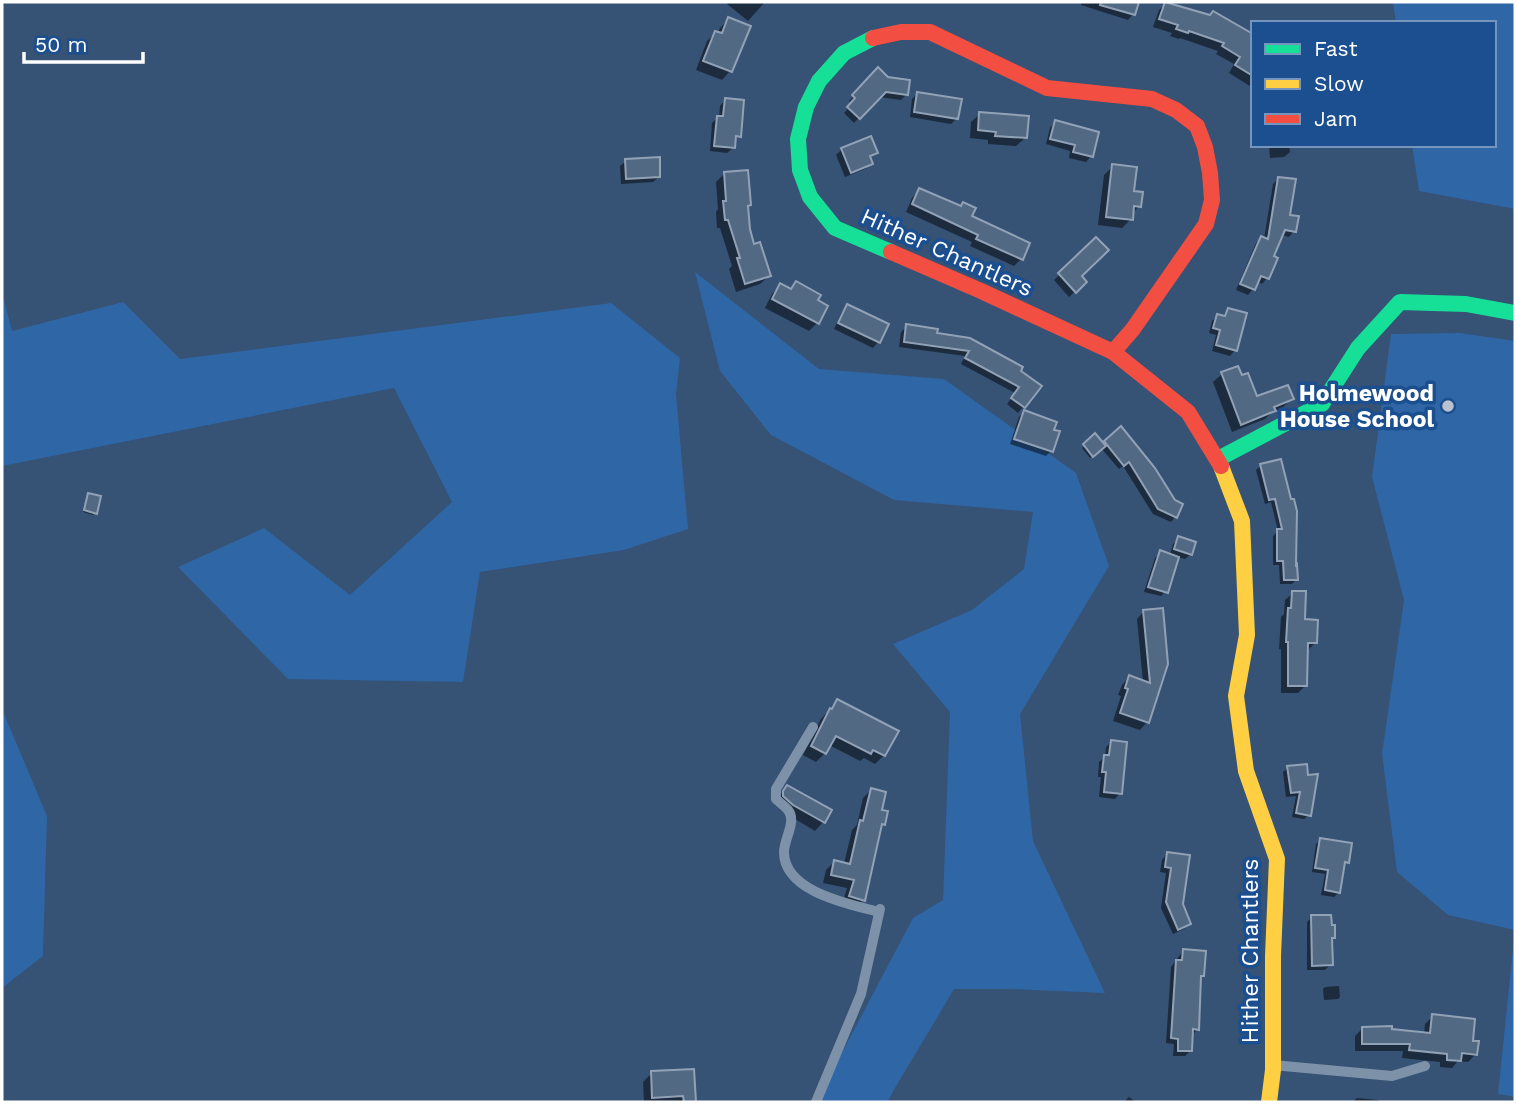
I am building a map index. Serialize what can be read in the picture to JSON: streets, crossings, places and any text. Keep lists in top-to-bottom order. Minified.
{"streets":{"street":["Hither Chantlers"]},"places":["Holmewood House School"],"legend":["Fast","Slow","Jam"],"scale_bar":"50 m"}
